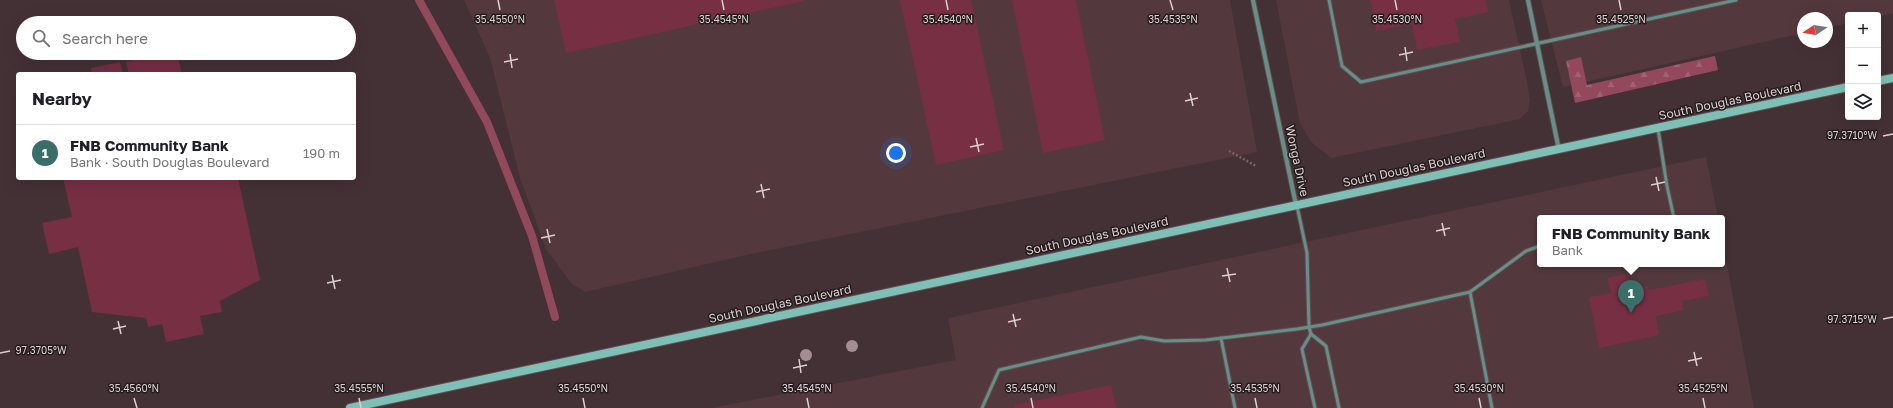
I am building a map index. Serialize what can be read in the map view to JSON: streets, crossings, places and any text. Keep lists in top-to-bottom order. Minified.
{"streets":{"main road":["South Douglas Boulevard"],"street":["Wonga Drive"]},"crossings":[["South Douglas Boulevard","Wonga Drive"]],"north":"left","page":{"map_buttons":["+","−"],"search":"Search here","heading":"Nearby","list":[{"mark":"1","name":"FNB Community Bank","note":"Bank · South Douglas Boulevard","value":"190 m"}],"popup":["FNB Community Bank","Bank"],"pins":"1"},"coordinates":["35.4550°N","35.4545°N","35.4540°N","35.4535°N","35.4530°N","35.4525°N","97.3710°W","97.3715°W","97.3705°W","35.4560°N","35.4555°N"]}
